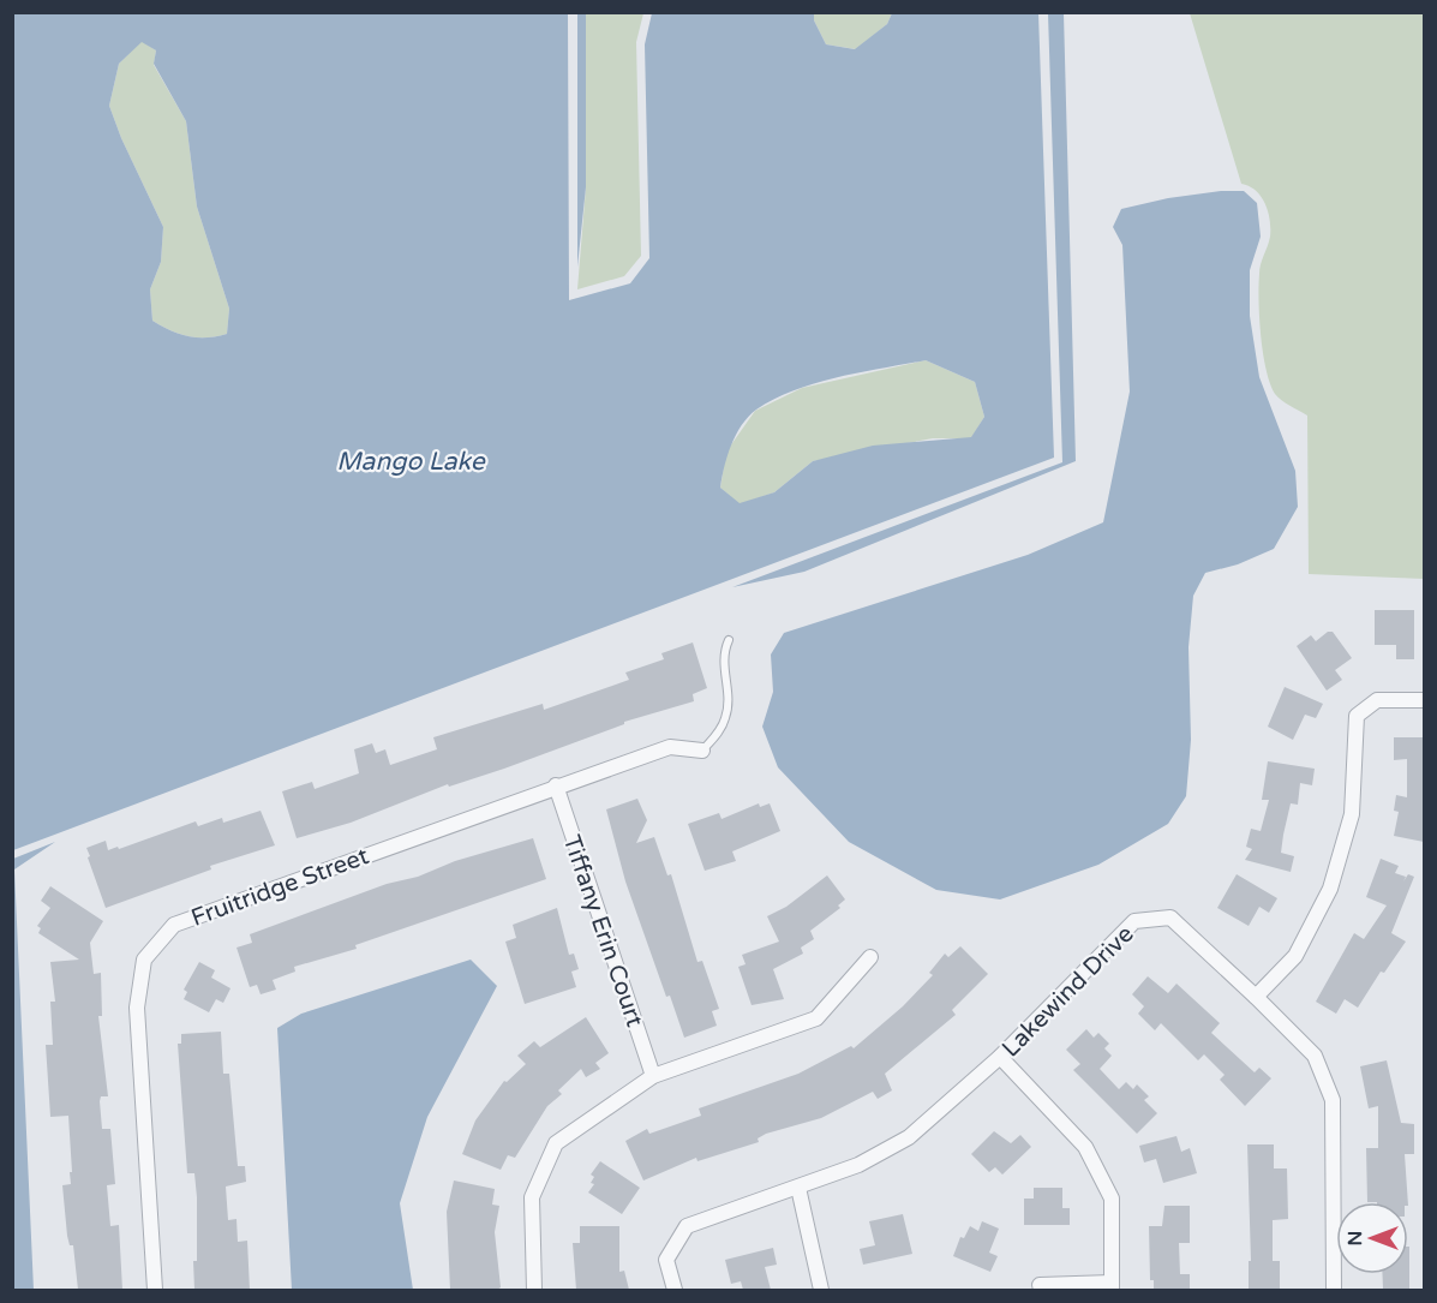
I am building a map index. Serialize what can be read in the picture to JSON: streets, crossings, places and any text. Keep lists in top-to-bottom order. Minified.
{"streets":{"street":["Fruitridge Street","Tiffany Erin Court","Lakewind Drive"]},"crossings":[["Fruitridge Street","Tiffany Erin Court"]],"water":["Mango Lake"],"north":"left"}
